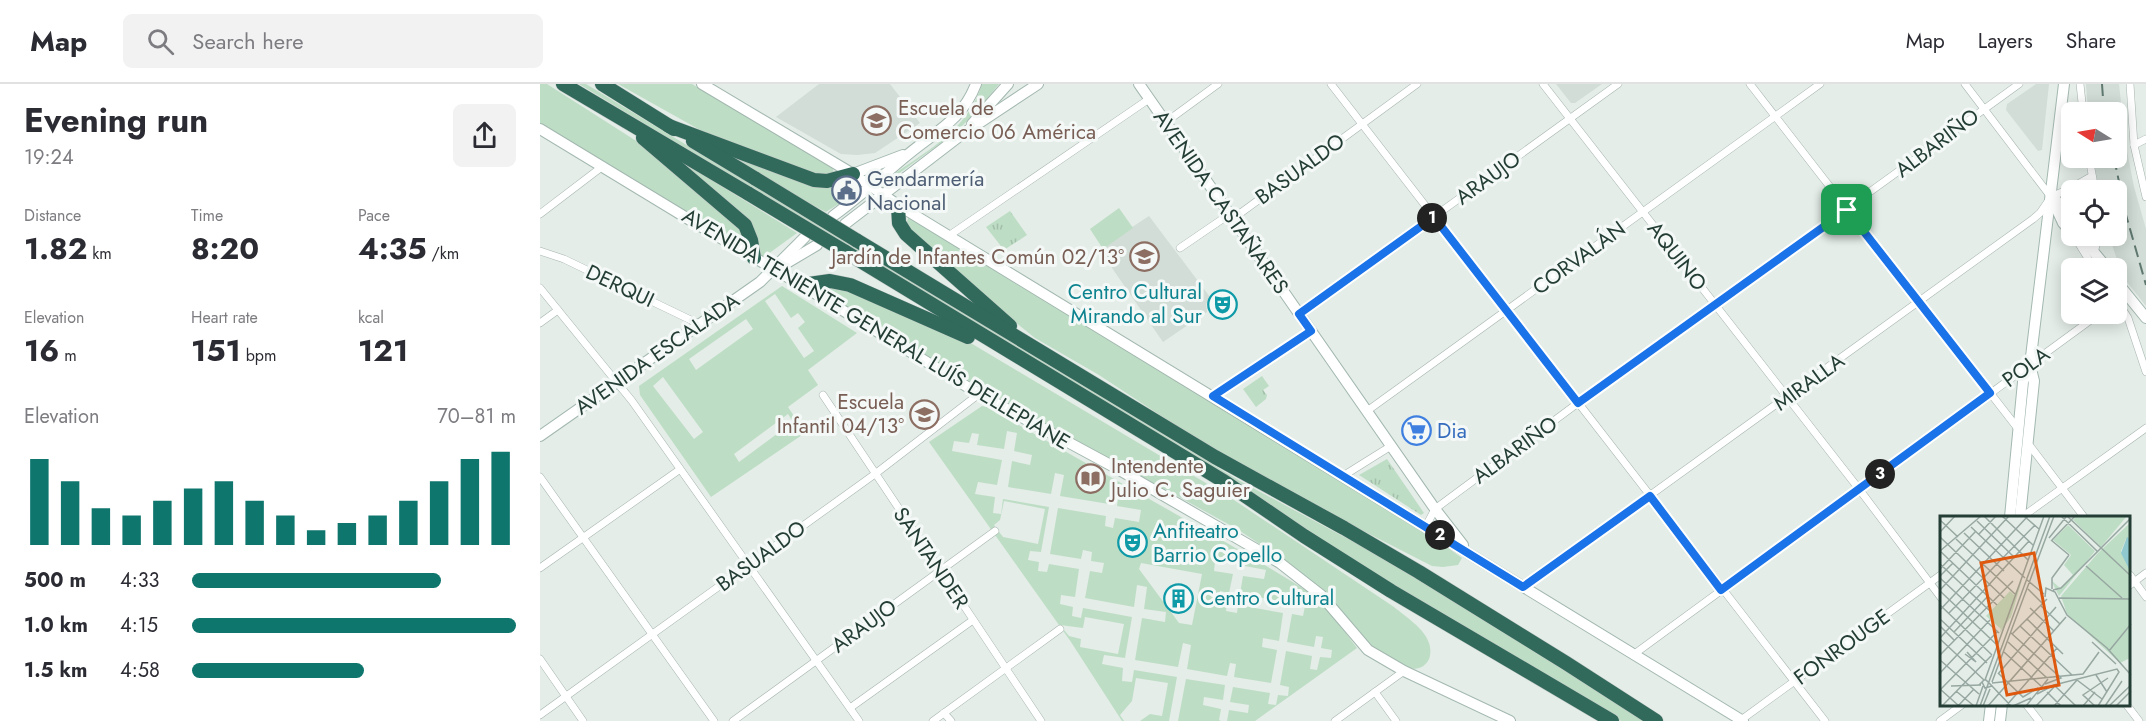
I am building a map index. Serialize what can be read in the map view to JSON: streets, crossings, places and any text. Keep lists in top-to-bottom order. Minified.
{"streets":{"street":["ALBARIÑO","BASUALDO","ARAUJO","AVENIDA CASTAÑARES","AQUINO","CORVALÁN","DERQUI","AVENIDA TENIENTE GENERAL LUÍS DELLEPIANE","AVENIDA ESCALADA","POLA","MIRALLA","SANTANDER","FONROUGE"]},"crossings":[["ALBARIÑO","AVENIDA CASTAÑARES"],["ALBARIÑO","AQUINO"],["BASUALDO","AVENIDA CASTAÑARES"],["BASUALDO","AVENIDA TENIENTE GENERAL LUÍS DELLEPIANE"],["BASUALDO","SANTANDER"],["ARAUJO","AVENIDA CASTAÑARES"],["ARAUJO","AQUINO"],["ARAUJO","SANTANDER"],["AVENIDA CASTAÑARES","CORVALÁN"],["AQUINO","CORVALÁN"],["AQUINO","POLA"],["AQUINO","MIRALLA"],["AQUINO","FONROUGE"],["DERQUI","AVENIDA ESCALADA"],["AVENIDA TENIENTE GENERAL LUÍS DELLEPIANE","AVENIDA ESCALADA"]],"places":{"school or university":["Escuela de Comercio 06 América","Jardín de Infantes Común 02/13°","Escuela Infantil 04/13°"],"public building":["Gendarmería Nacional"],"theatre":["Centro Cultural Mirando al Sur","Anfiteatro Barrio Copello"],"supermarket":["Dia"],"library":["Intendente Julio C. Saguier"],"building":["Centro Cultural"]},"north":"left","page":{"header":"Map","search":"Search here","nav":["Map","Layers","Share"],"heading":["Evening run","19:24"],"stats":[["Distance","1.82 km"],["Time","8:20"],["Pace","4:35 /km"],["Elevation","16 m"],["Heart rate","151 bpm"],["kcal","121"]],"pins":["1","3","2"],"chart":["Elevation","70–81 m"],"list":[{"name":"500 m","note":"4:33"},{"name":"1.0 km","note":"4:15"},{"name":"1.5 km","note":"4:58"}]}}
